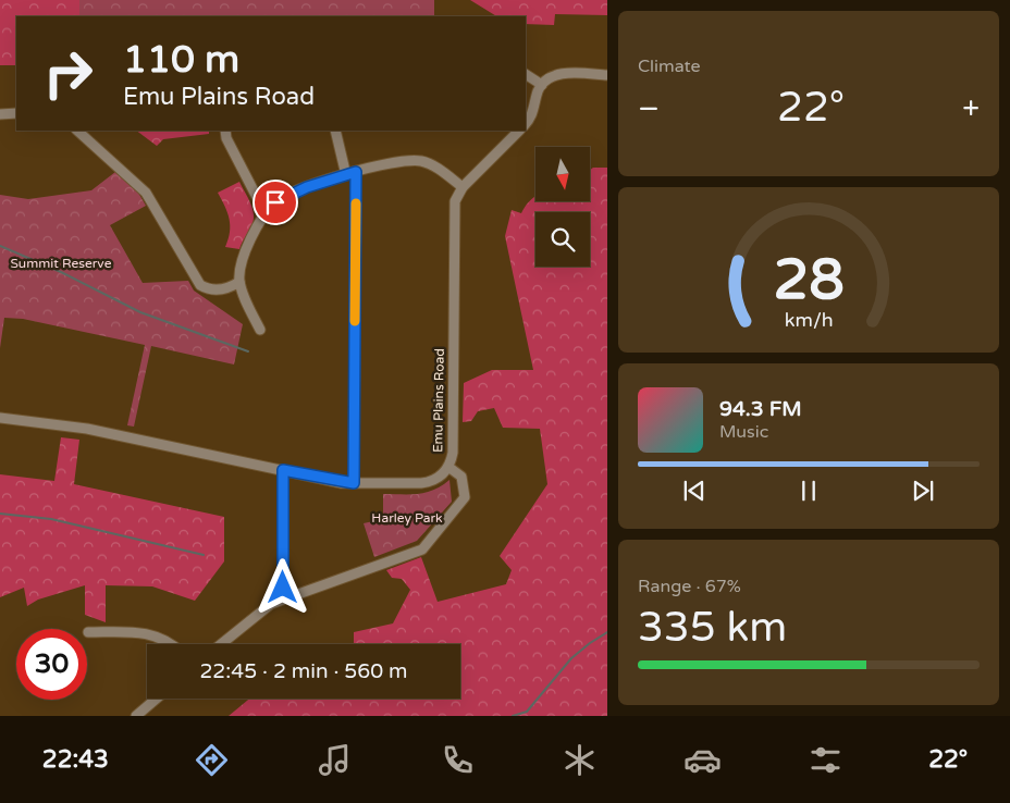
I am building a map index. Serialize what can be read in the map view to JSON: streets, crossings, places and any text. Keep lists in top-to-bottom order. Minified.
{"streets":{"street":["Emu Plains Road"]},"parks":["Summit Reserve","Harley Park"],"north":"bottom","page":{"tile":["Climate",["Range · 67%","335 km"]],"turn":["110 m","Emu Plains Road"],"heat":["−","22°","+"],"song":["94.3 FM","Music"],"limit":"30","trip":"22:45 · 2 min · 560 m","tabs":["22:43","22°"],"gauge":["28","km/h"]}}
